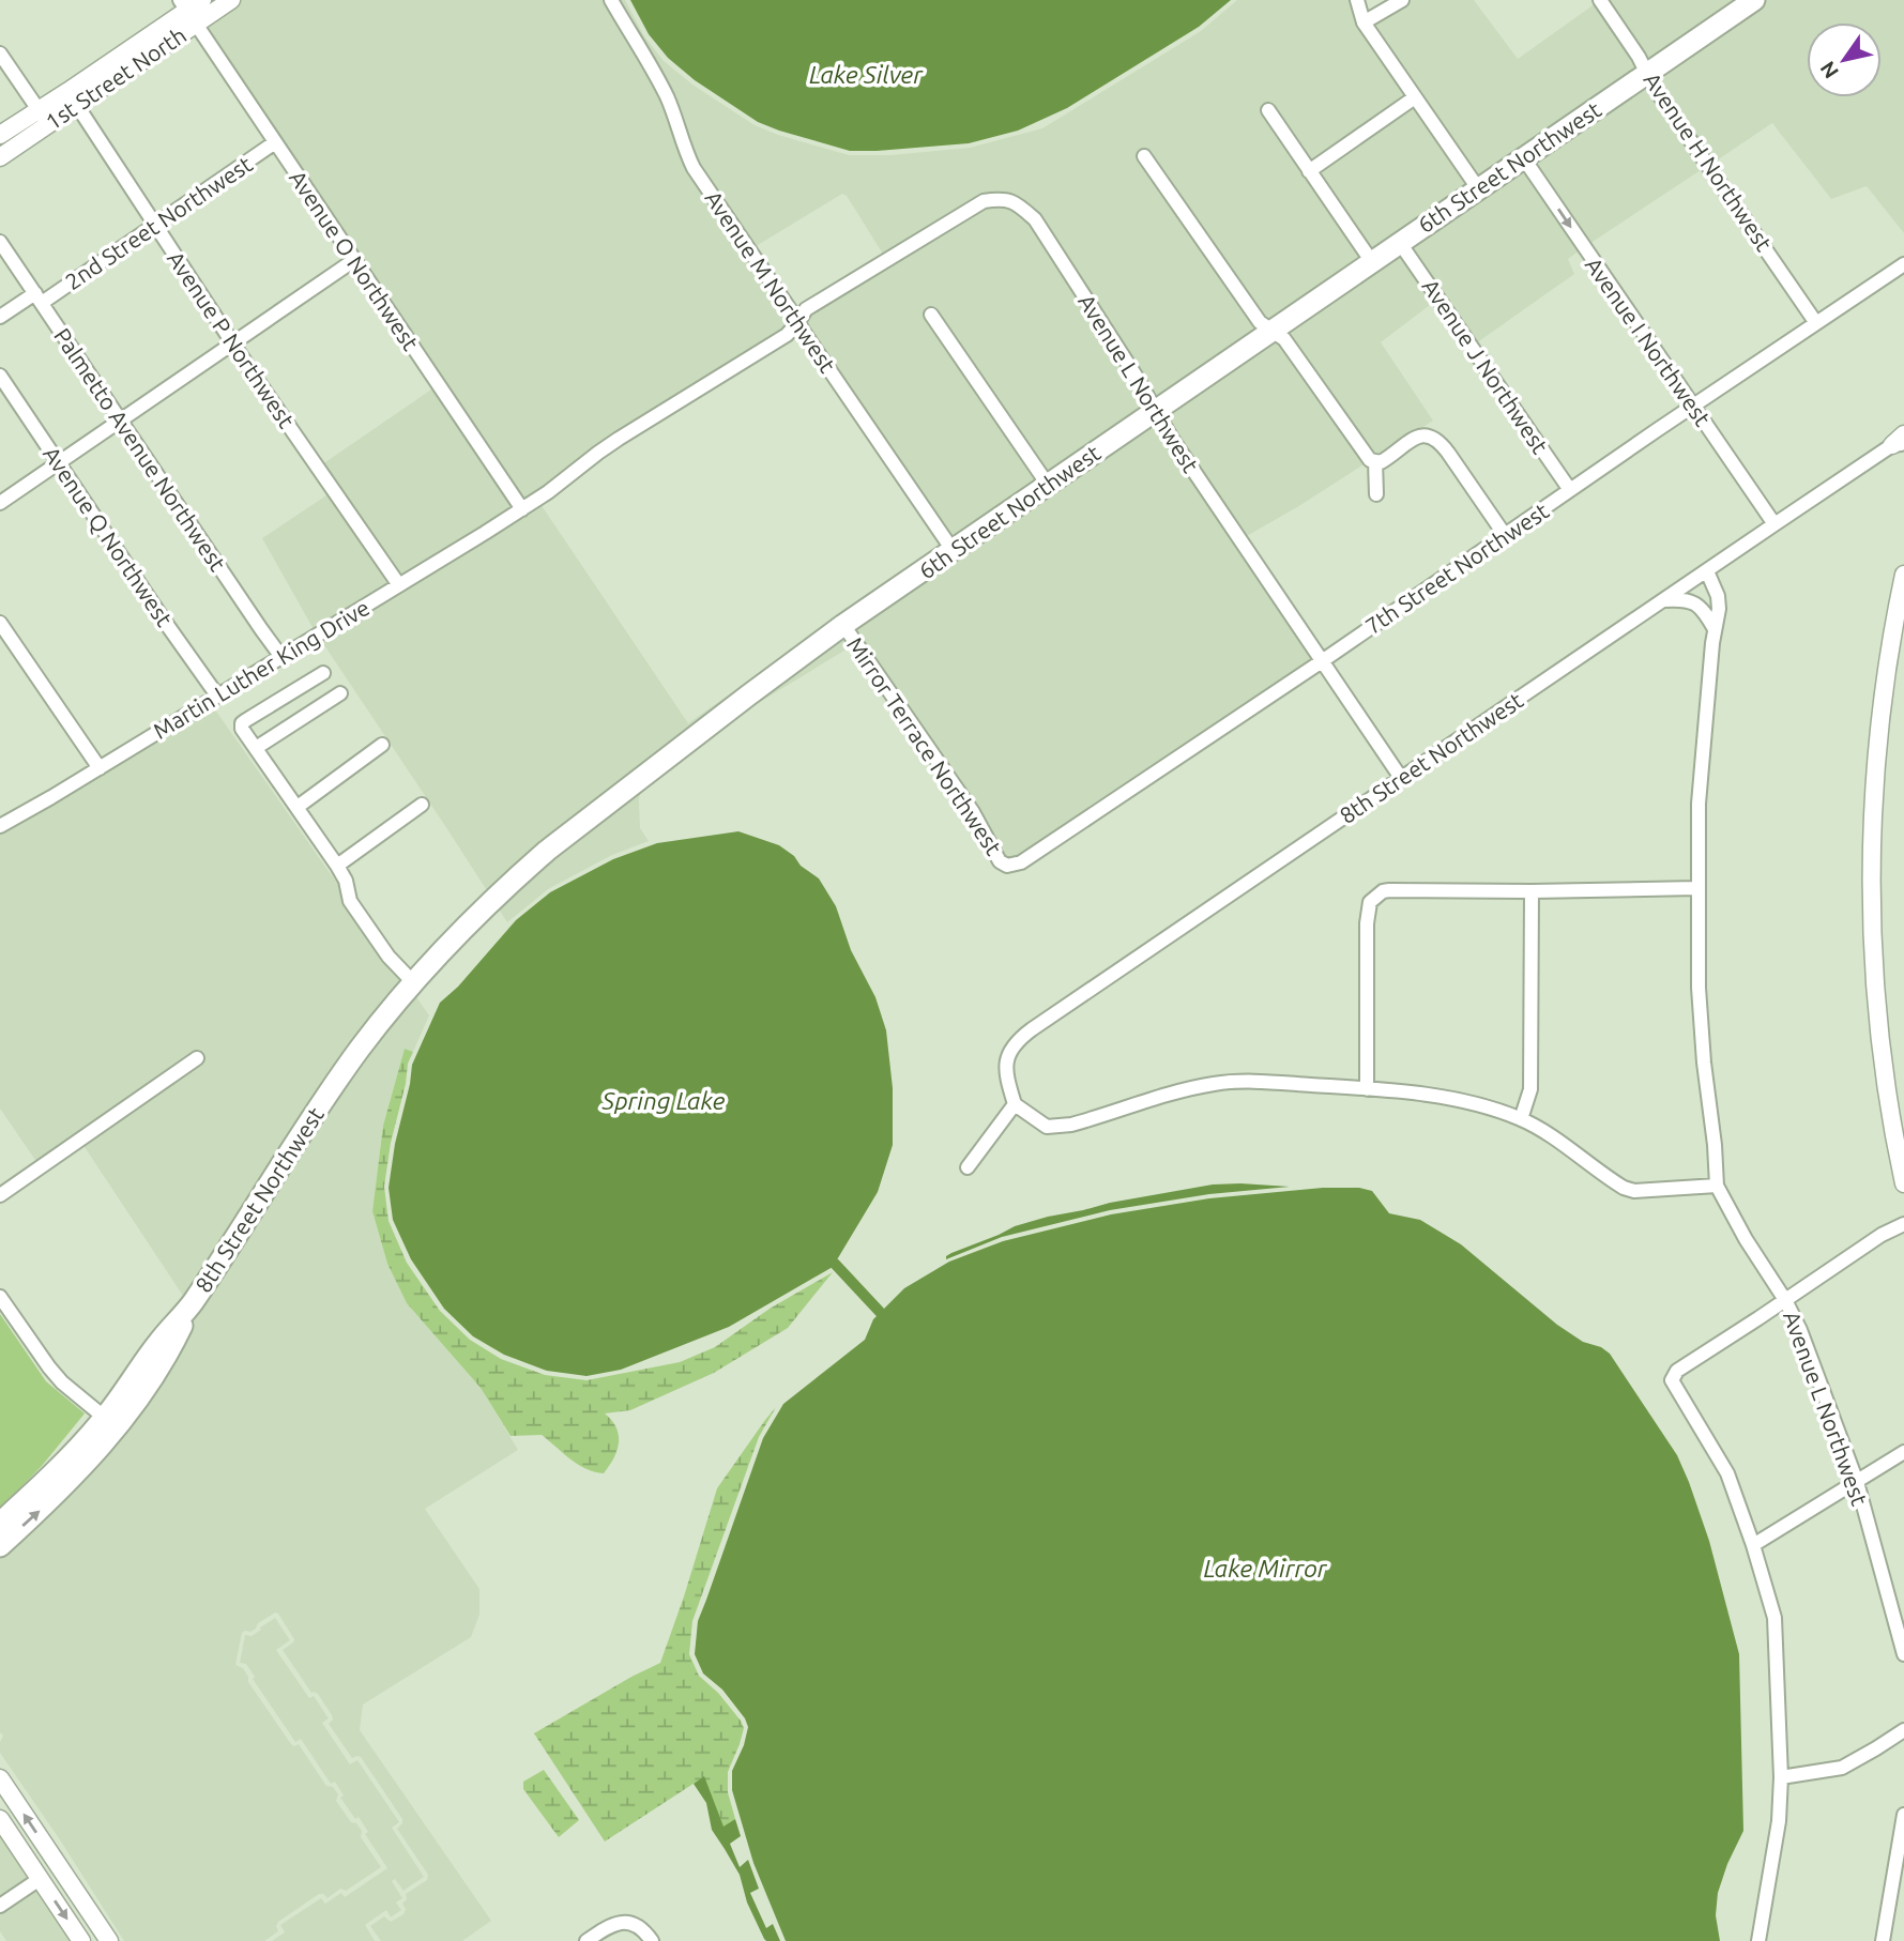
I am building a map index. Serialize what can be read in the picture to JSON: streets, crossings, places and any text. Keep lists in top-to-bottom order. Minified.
{"streets":{"highway":["6th Street Northwest","8th Street Northwest"],"main road":["1st Street North"],"street":["Avenue H Northwest","2nd Street Northwest","Avenue O Northwest","Avenue M Northwest","Avenue P Northwest","Avenue I Northwest","Avenue J Northwest","Avenue L Northwest","Palmetto Avenue Northwest","Avenue Q Northwest","7th Street Northwest","Martin Luther King Drive","Mirror Terrace Northwest"]},"crossings":[["1st Street North","Avenue O Northwest"],["1st Street North","Avenue P Northwest"],["Avenue H Northwest","6th Street Northwest"],["Avenue H Northwest","7th Street Northwest"],["6th Street Northwest","Avenue M Northwest"],["6th Street Northwest","Avenue I Northwest"],["6th Street Northwest","Avenue J Northwest"],["6th Street Northwest","Avenue L Northwest"],["6th Street Northwest","Mirror Terrace Northwest"],["6th Street Northwest","8th Street Northwest"],["2nd Street Northwest","Avenue O Northwest"],["2nd Street Northwest","Avenue P Northwest"],["2nd Street Northwest","Palmetto Avenue Northwest"],["Avenue O Northwest","Avenue L Northwest"],["Avenue O Northwest","Martin Luther King Drive"],["Avenue M Northwest","Avenue L Northwest"],["Avenue P Northwest","Martin Luther King Drive"],["Avenue I Northwest","7th Street Northwest"],["Avenue I Northwest","8th Street Northwest"],["Avenue J Northwest","7th Street Northwest"],["Avenue L Northwest","7th Street Northwest"],["Avenue L Northwest","Martin Luther King Drive"],["Avenue L Northwest","8th Street Northwest"],["Palmetto Avenue Northwest","Martin Luther King Drive"],["Avenue Q Northwest","Martin Luther King Drive"],["7th Street Northwest","Mirror Terrace Northwest"]],"one_way":["Avenue I Northwest"],"water":["Lake Silver","Spring Lake","Lake Mirror"],"north":"bottom left"}
